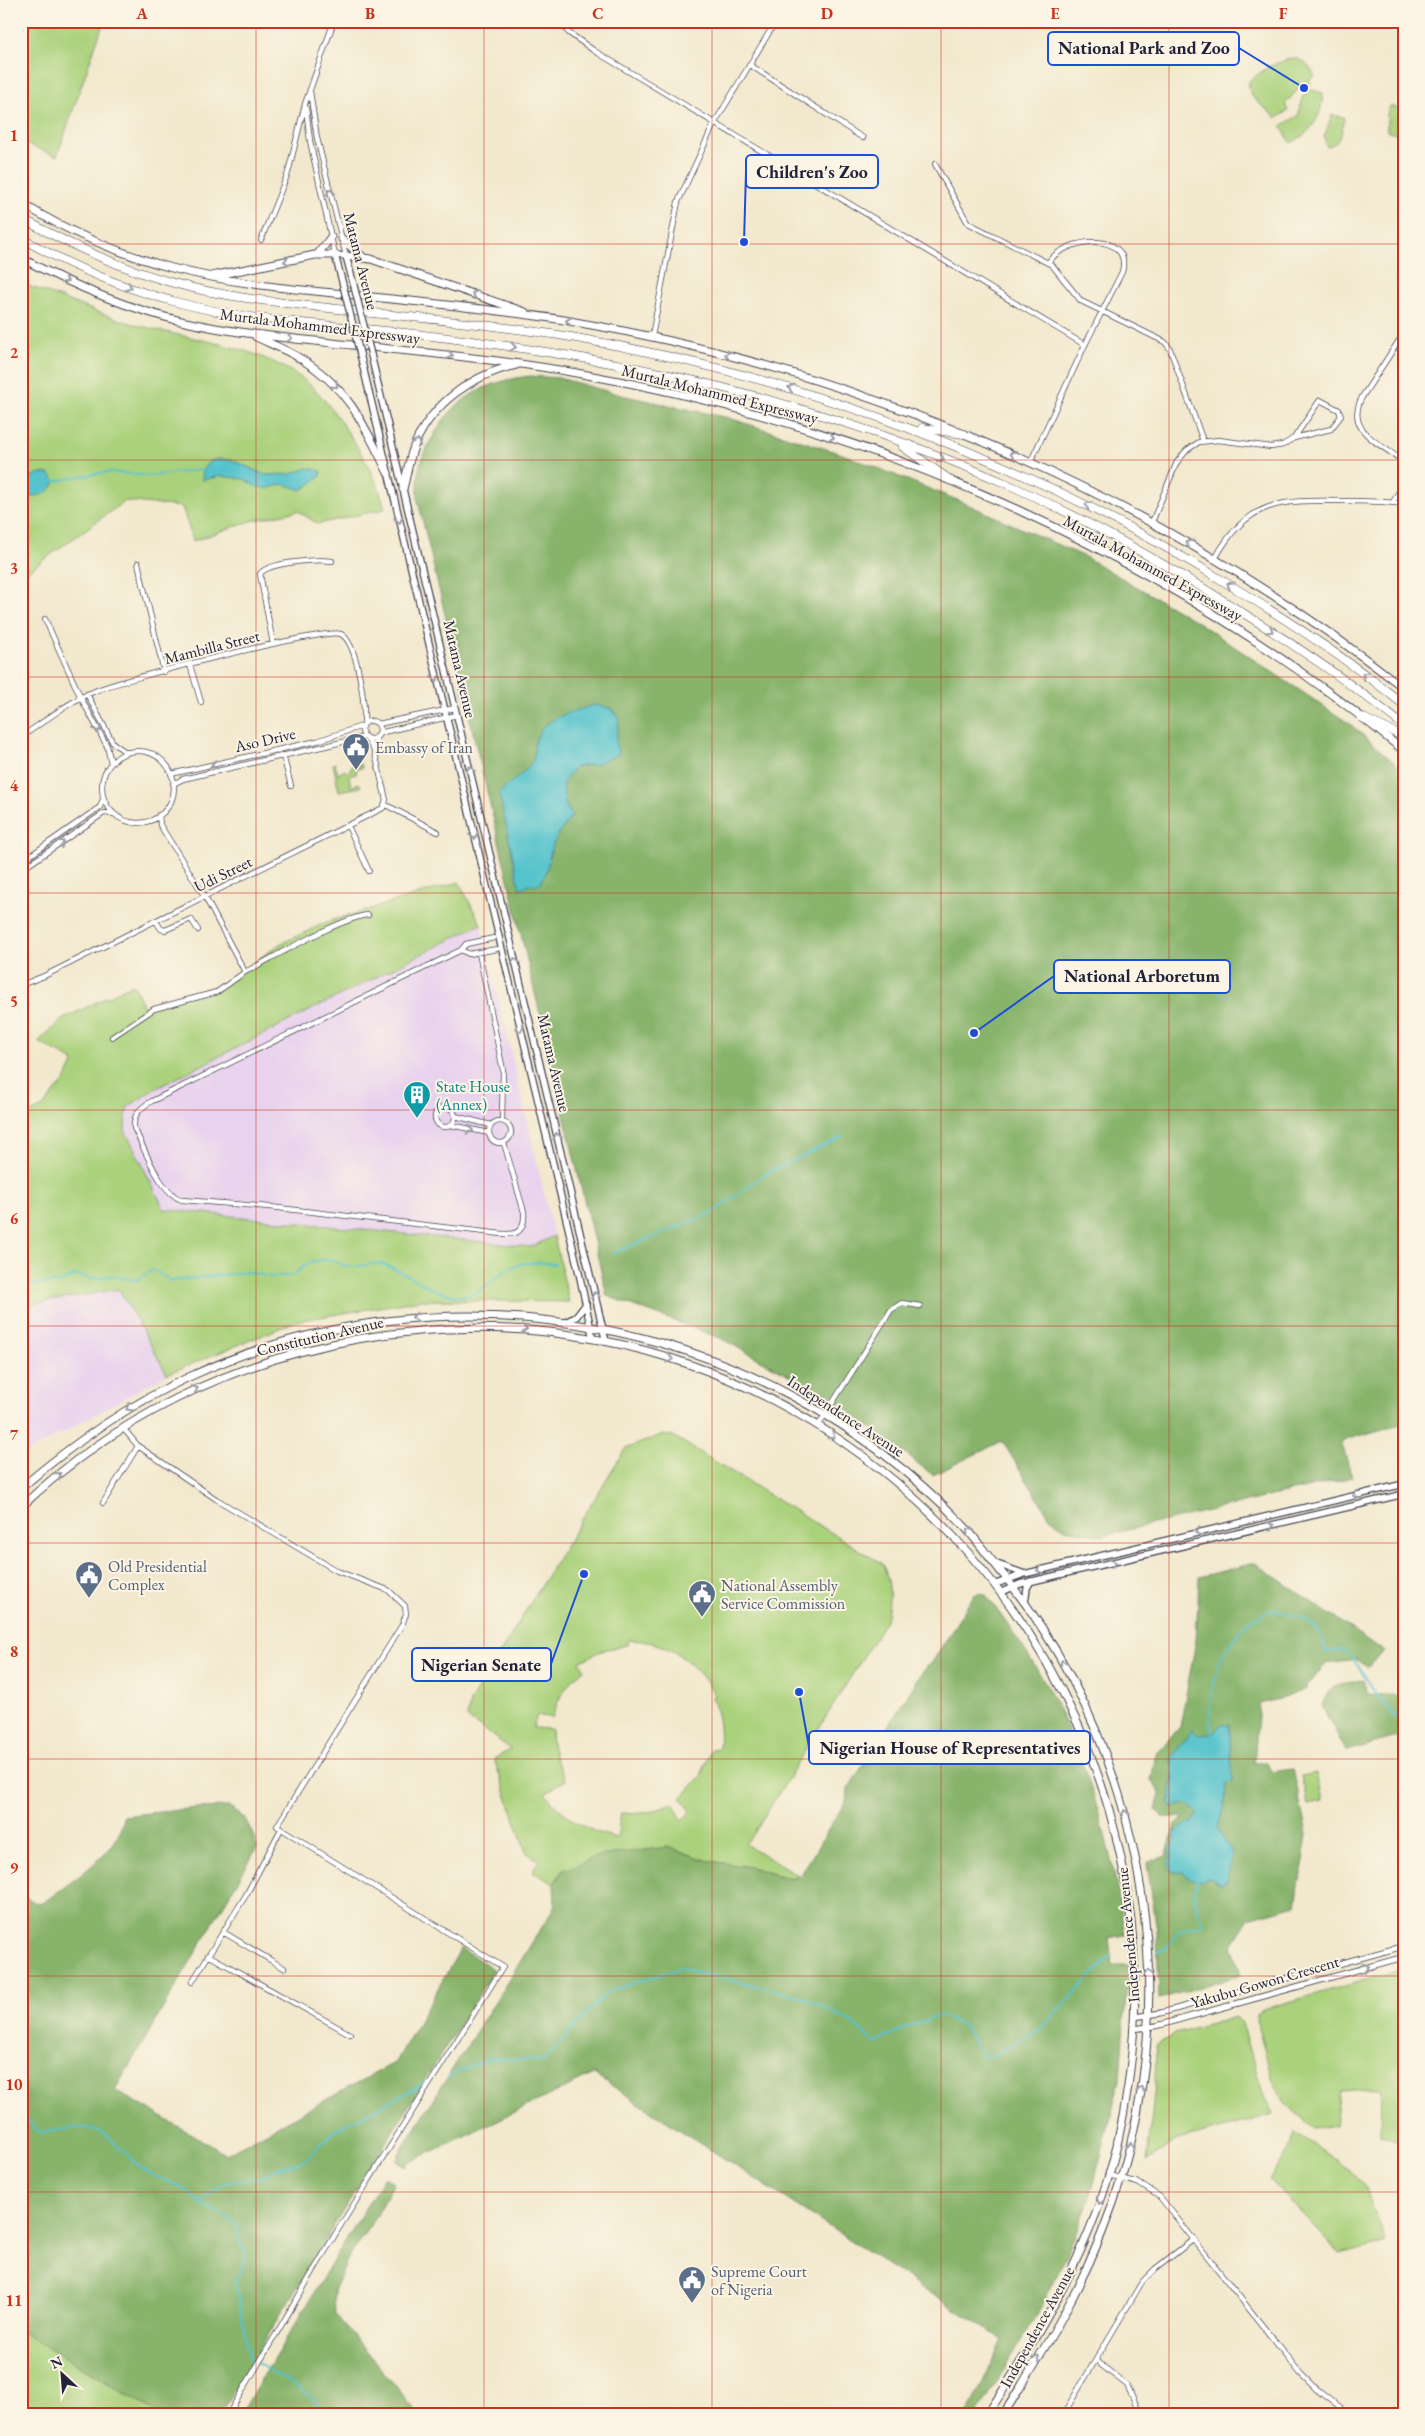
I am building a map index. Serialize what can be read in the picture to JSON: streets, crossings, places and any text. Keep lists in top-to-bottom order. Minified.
{"streets":{"highway":["Murtala Mohammed Expressway"],"main road":["Matama Avenue","Constitution Avenue","Independence Avenue"],"street":["Mambilla Street","Aso Drive","Udi Street","Yakubu Gowon Crescent"]},"crossings":[["Matama Avenue","Constitution Avenue"],["Matama Avenue","Independence Avenue"],["Constitution Avenue","Independence Avenue"],["Independence Avenue","Yakubu Gowon Crescent"]],"places":{"other":["National Park and Zoo","Children's Zoo","National Arboretum","Nigerian Senate","Nigerian House of Representatives"],"public building":["Embassy of Iran","Old Presidential Complex","National Assembly Service Commission","Supreme Court of Nigeria"],"building":["State House (Annex)"]},"north":"top left","grid":{"columns":["A","B","C","D","E","F"],"rows":["1","2","3","4","5","6","7","8","9","10","11"]}}
